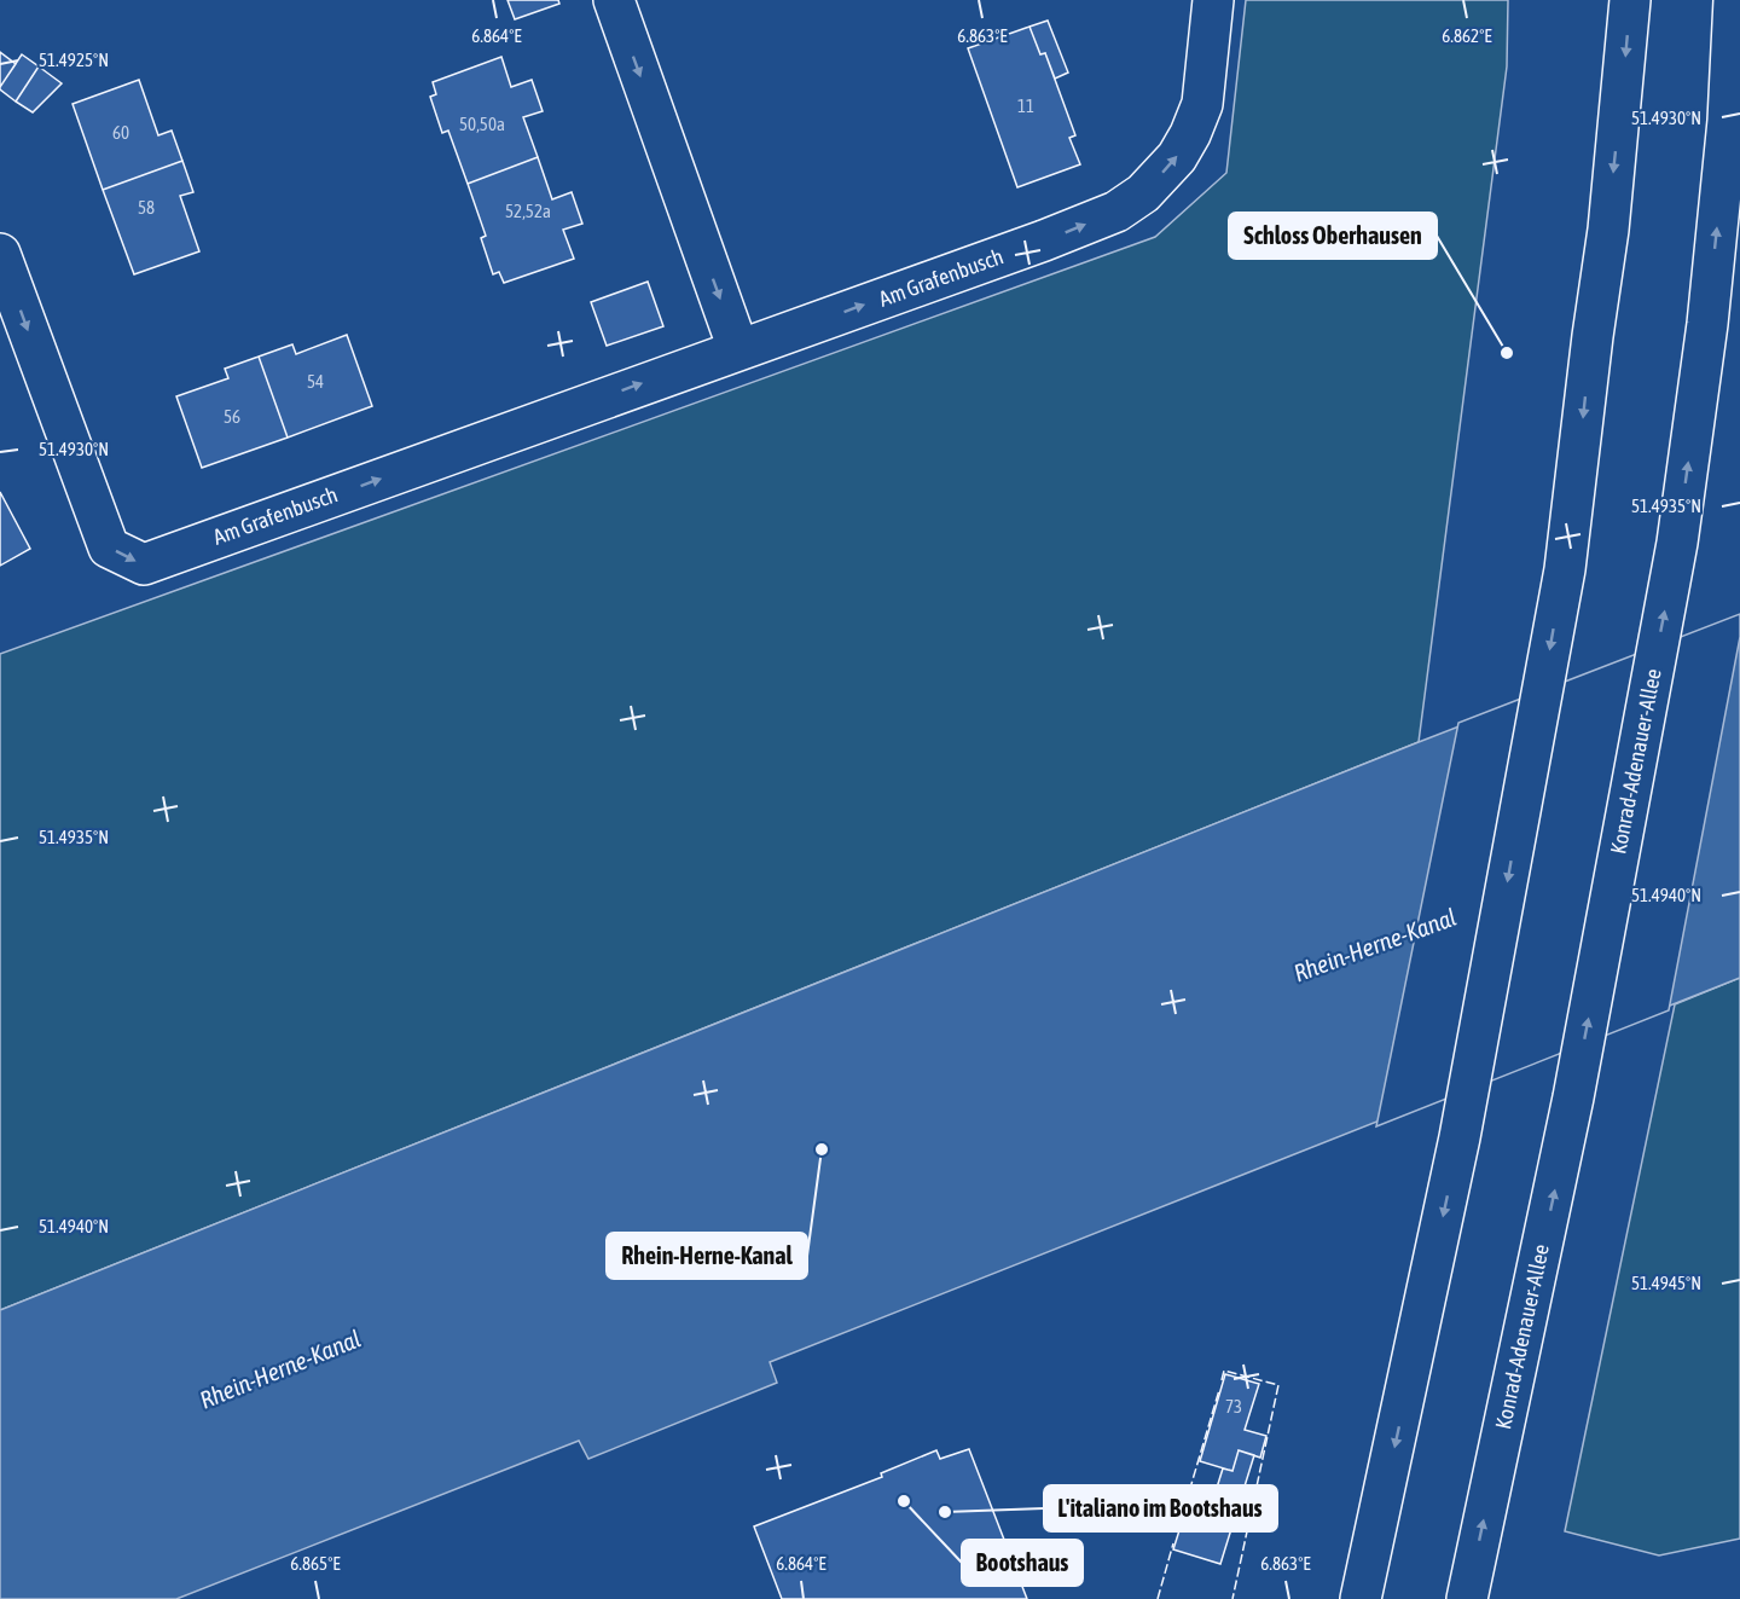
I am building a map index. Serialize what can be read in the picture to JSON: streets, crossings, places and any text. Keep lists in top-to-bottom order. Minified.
{"streets":{"main road":["Am Grafenbusch","Konrad-Adenauer-Allee"]},"water":["Rhein-Herne-Kanal"],"places":["Schloss Oberhausen","Rhein-Herne-Kanal","Bootshaus","L'italiano im Bootshaus"],"house_numbers":["11","50,50a","60","58","52,52a","54","56","73"],"coordinates":["6.864°E","6.863°E","6.862°E","51.4925°N","51.4930°N","51.4935°N","51.4940°N","51.4945°N","6.865°E"]}
